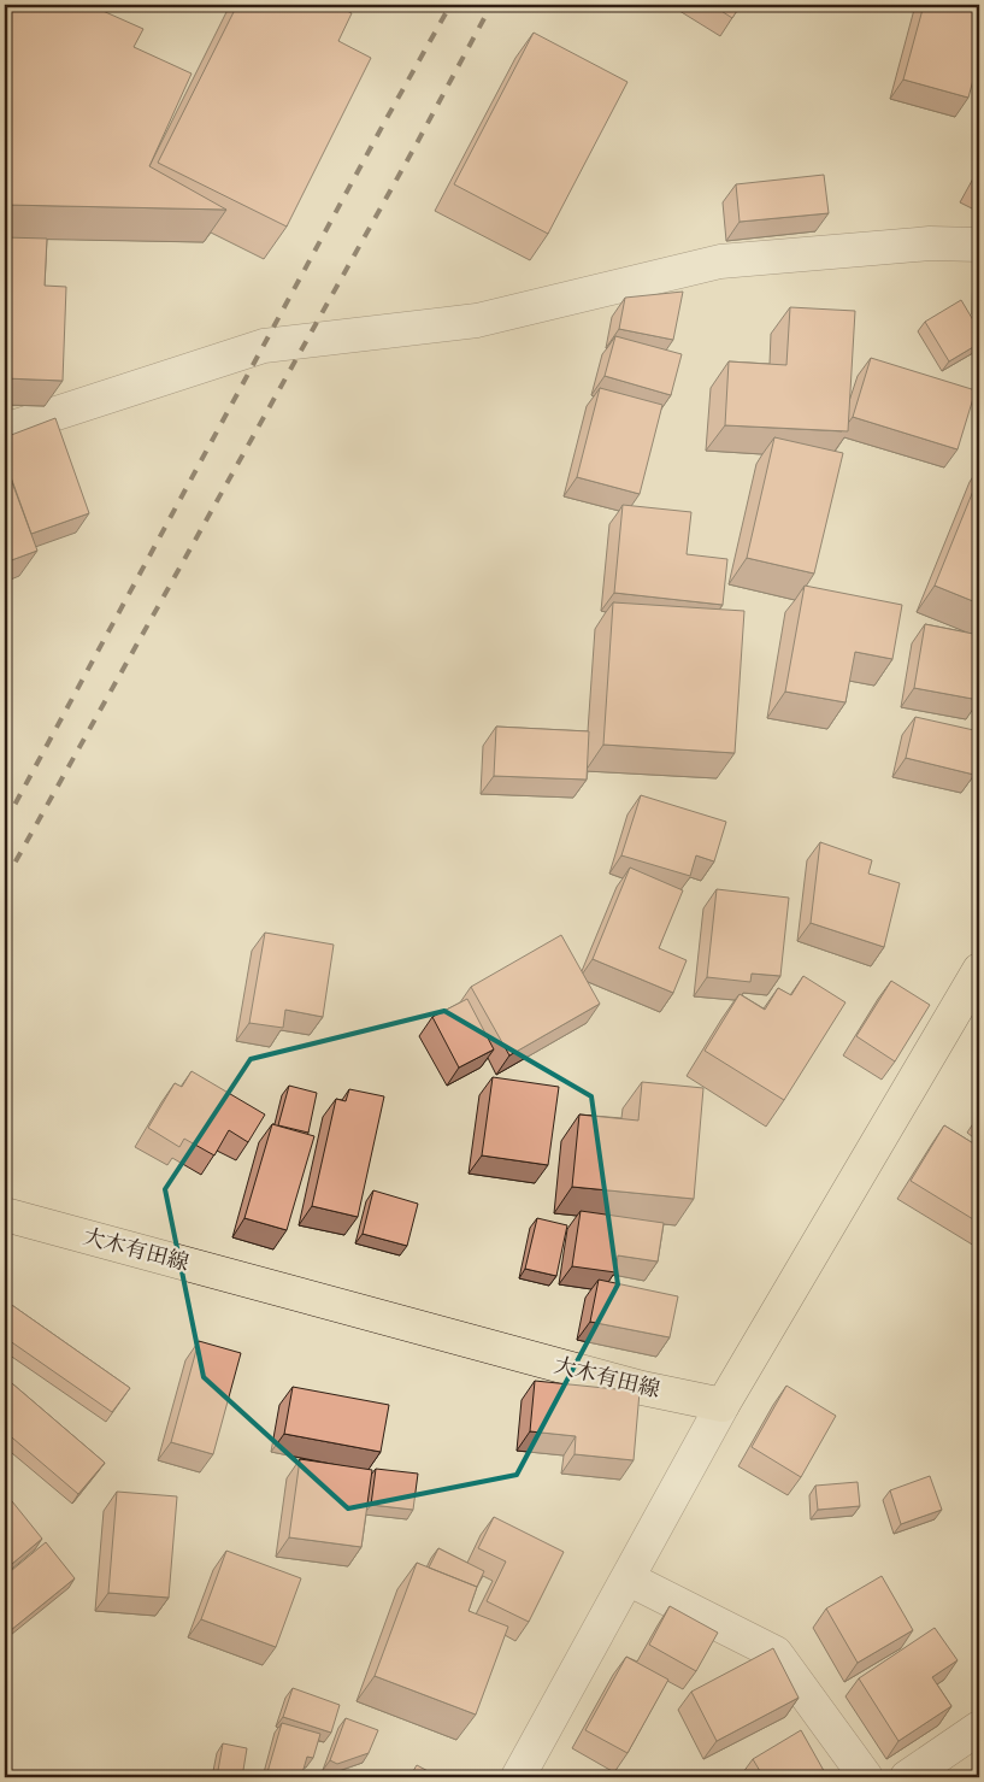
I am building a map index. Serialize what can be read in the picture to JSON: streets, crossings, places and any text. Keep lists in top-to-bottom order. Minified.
{"streets":{"main road":["大木有田線"]}}
